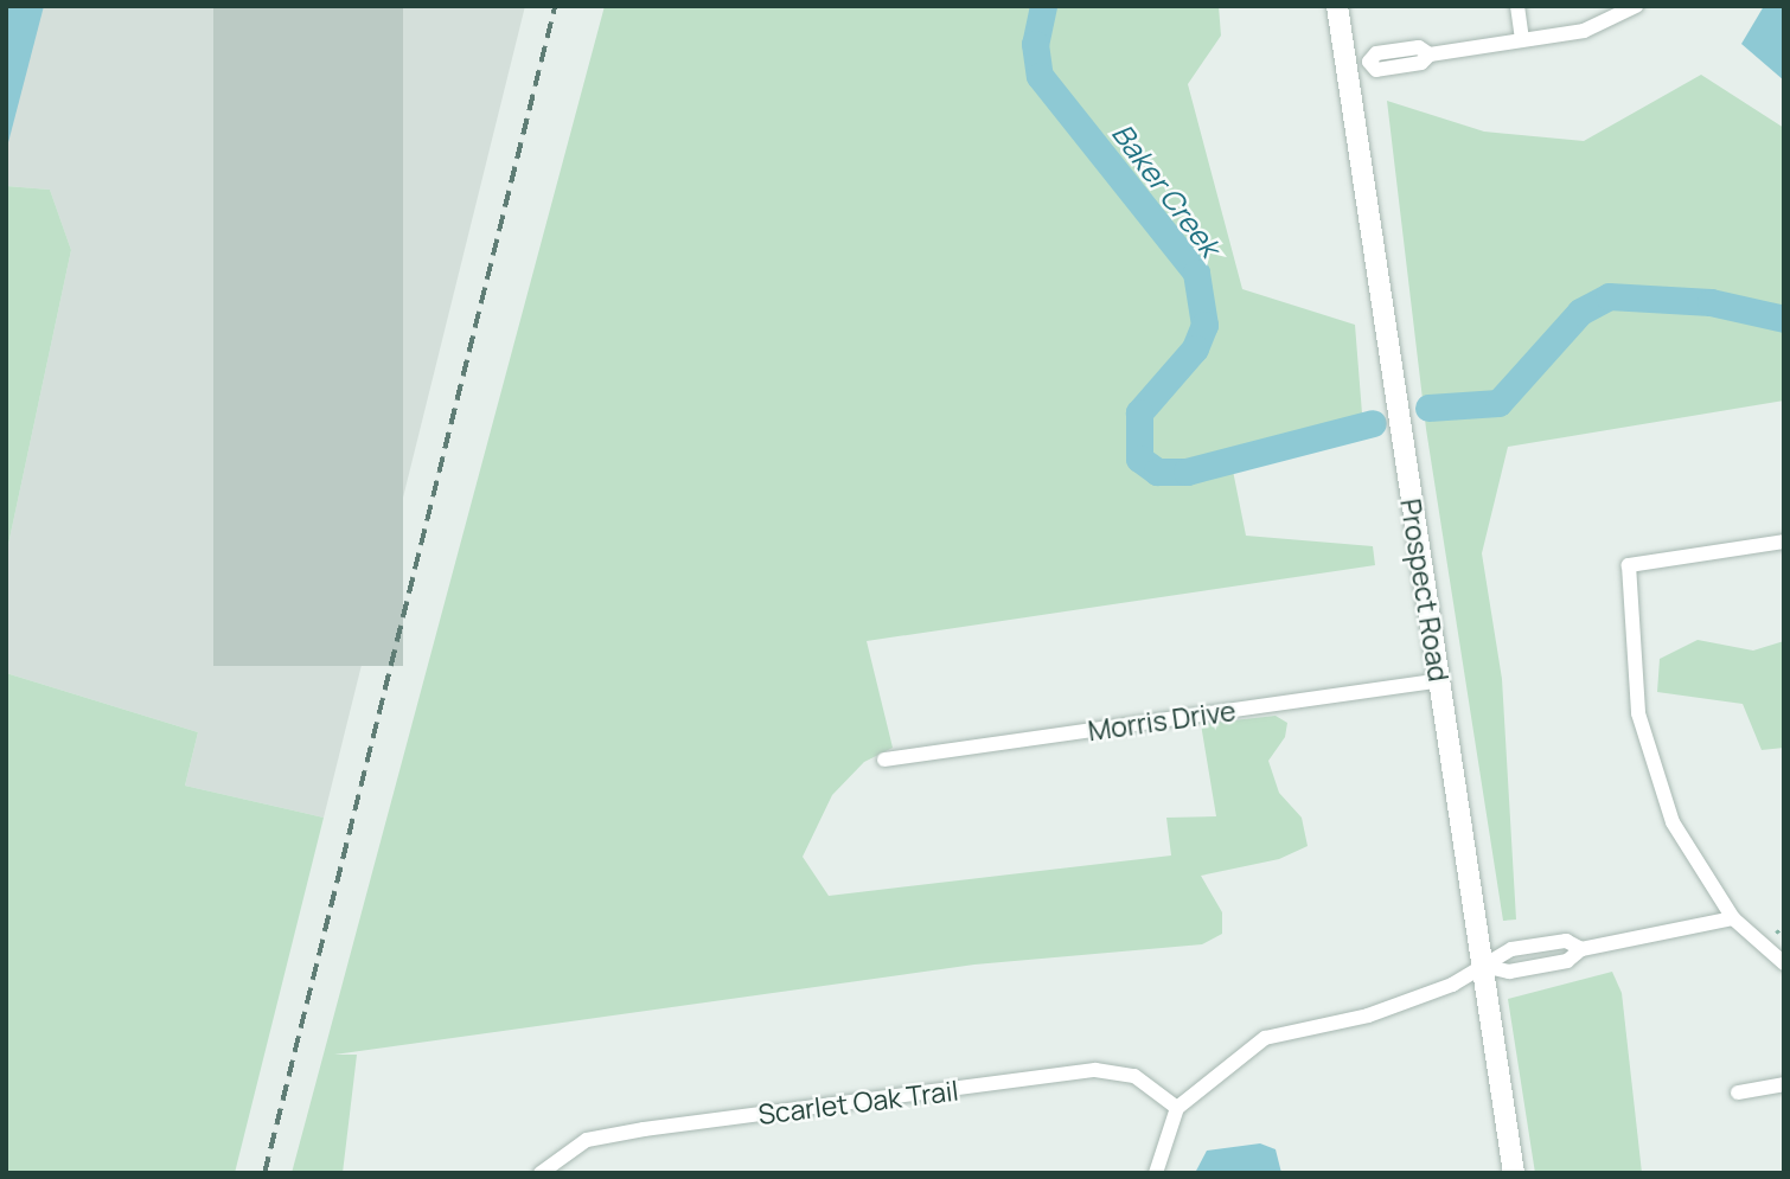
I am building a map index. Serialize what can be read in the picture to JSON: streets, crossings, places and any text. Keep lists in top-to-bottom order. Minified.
{"streets":{"street":["Prospect Road","Morris Drive","Scarlet Oak Trail"]},"crossings":[["Prospect Road","Morris Drive"]],"water":["Baker Creek"]}
